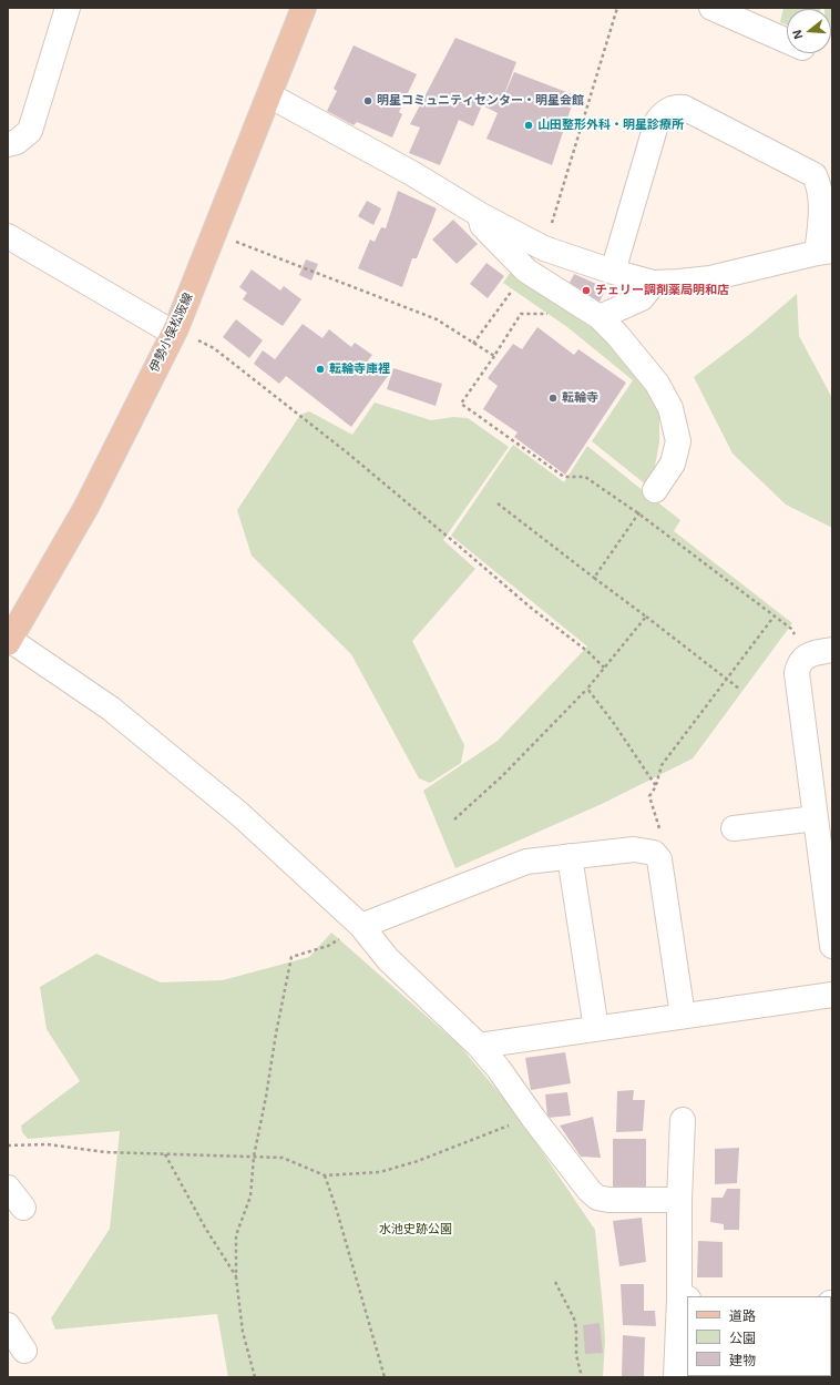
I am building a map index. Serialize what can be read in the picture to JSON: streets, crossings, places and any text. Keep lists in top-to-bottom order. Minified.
{"streets":{"main road":["伊勢小俣松阪線"]},"parks":["水池史跡公園"],"places":["明星コミュニティセンター・明星会館","山田整形外科・明星診療所","チェリー調剤薬局明和店","転輪寺庫裡","転輪寺"],"legend":["道路","公園","建物"],"north":"left"}
